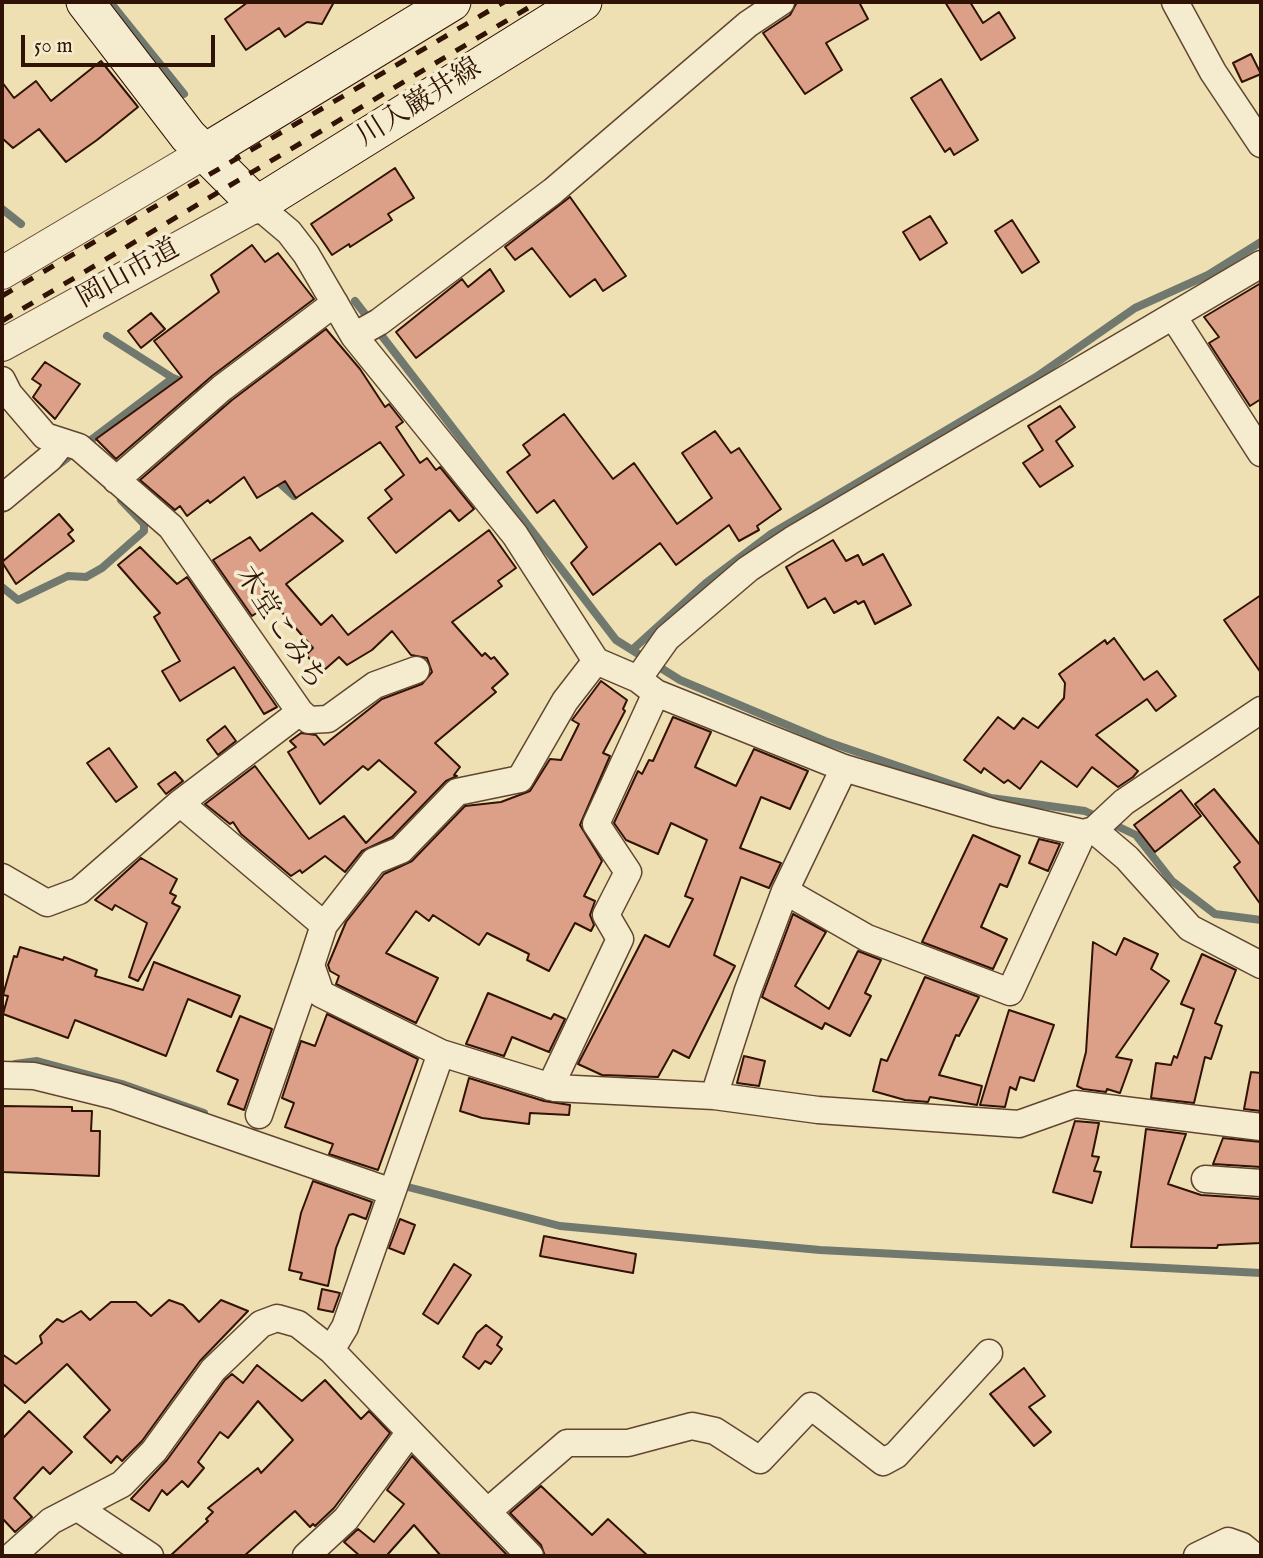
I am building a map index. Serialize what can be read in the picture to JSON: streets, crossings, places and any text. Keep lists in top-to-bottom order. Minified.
{"streets":{"main road":["川入巌井線"],"street":["岡山市道","木堂こみち"]},"crossings":[["川入巌井線","岡山市道"]],"scale_bar":"50 m"}
